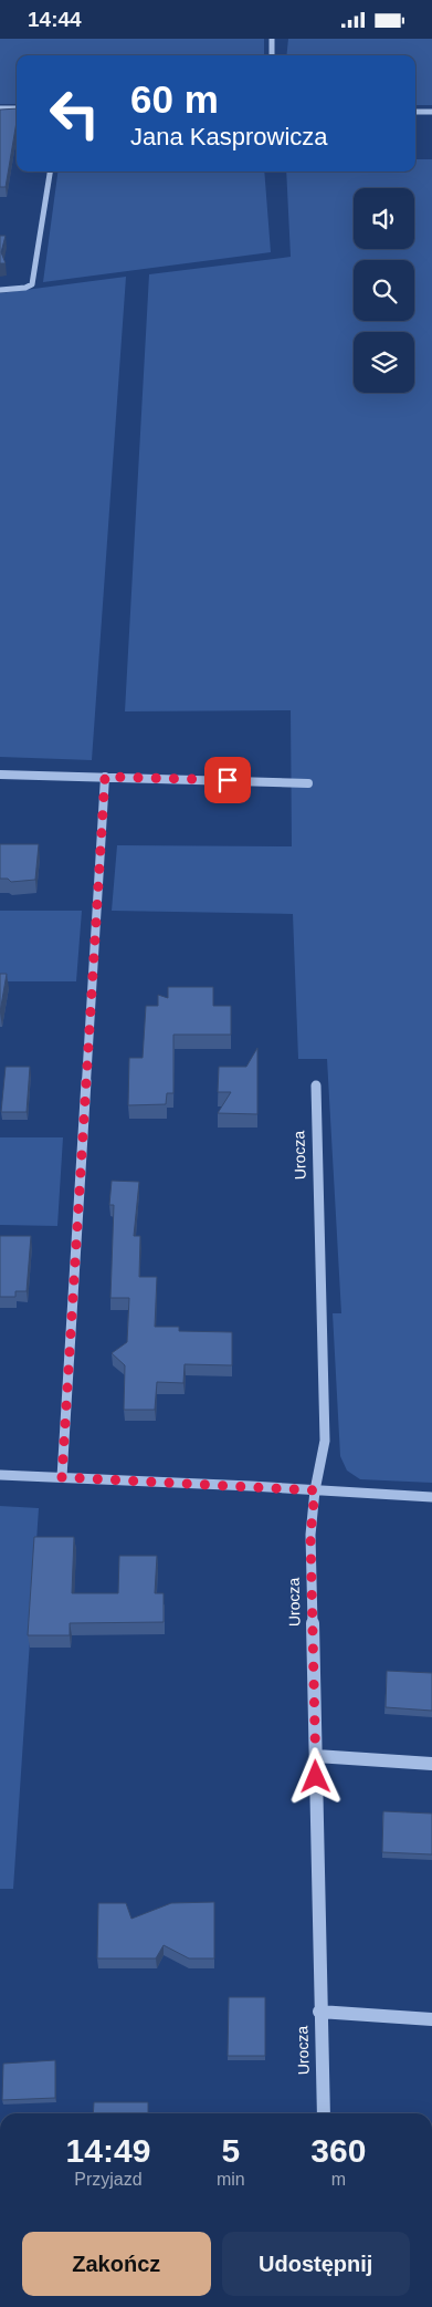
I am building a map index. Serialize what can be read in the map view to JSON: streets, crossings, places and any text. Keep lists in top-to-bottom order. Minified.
{"streets":{"street":["Urocza"]},"page":{"status":"14:44","turn":["60 m","Jana Kasprowicza"],"eta":["14:49","Przyjazd","5","min","360","m"],"buttons":["Zakończ","Udostępnij"]}}
